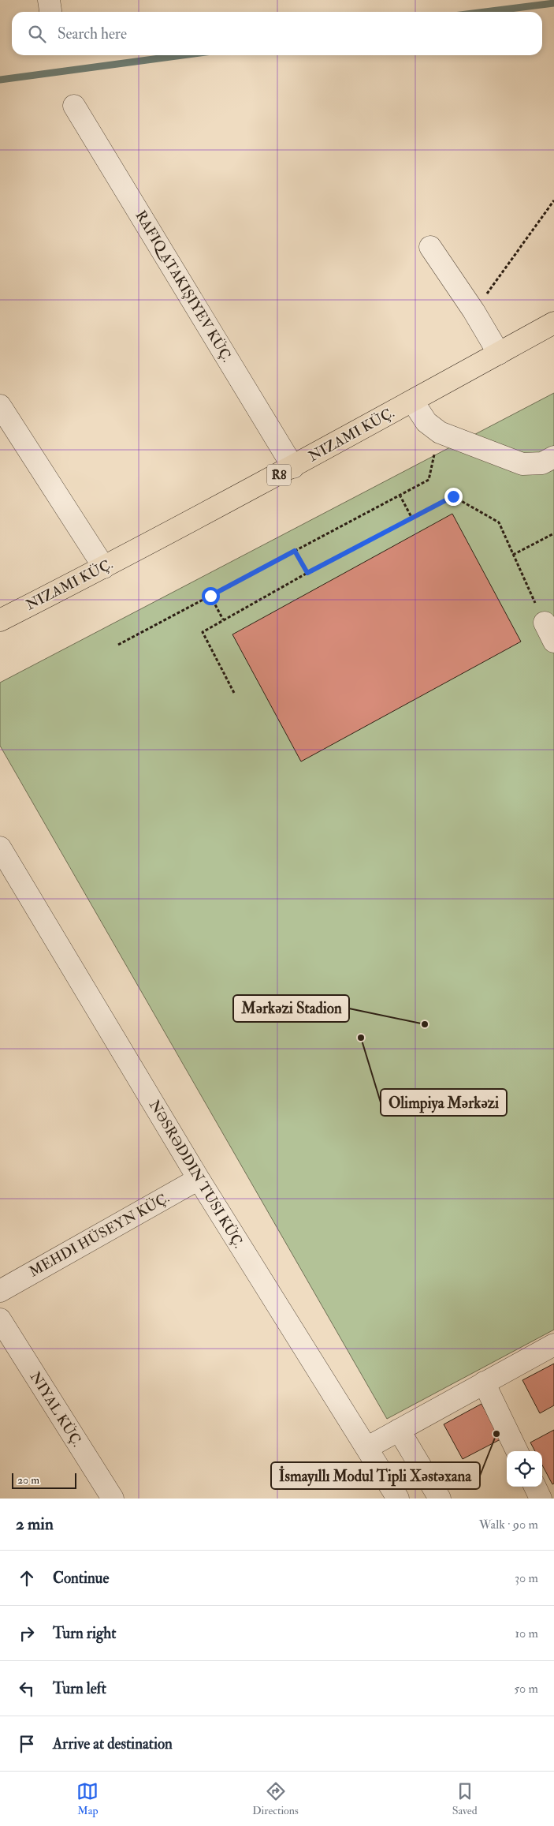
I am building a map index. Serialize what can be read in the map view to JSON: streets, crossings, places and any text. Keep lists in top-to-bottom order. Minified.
{"streets":{"highway":["NIZAMI KÜÇ.","R8"],"street":["RAFIQ ATAKIŞIYEV KÜÇ.","NƏSRƏDDIN TUSI KÜÇ.","MEHDI HÜSEYN KÜÇ.","NIYAL KÜÇ."]},"crossings":[["RAFIQ ATAKIŞIYEV KÜÇ.","NIZAMI KÜÇ."],["NƏSRƏDDIN TUSI KÜÇ.","MEHDI HÜSEYN KÜÇ."]],"places":["Mərkəzi Stadion","Olimpiya Mərkəzi","İsmayıllı Modul Tipli Xəstəxana"],"scale_bar":"20 m","page":{"search":"Search here","scale":"20 m","heading":["2 min","Walk · 90 m"],"list":[["Continue","30 m"],["Turn right","10 m"],["Turn left","50 m"],"Arrive at destination"],"nav":["Map","Directions","Saved"]}}
